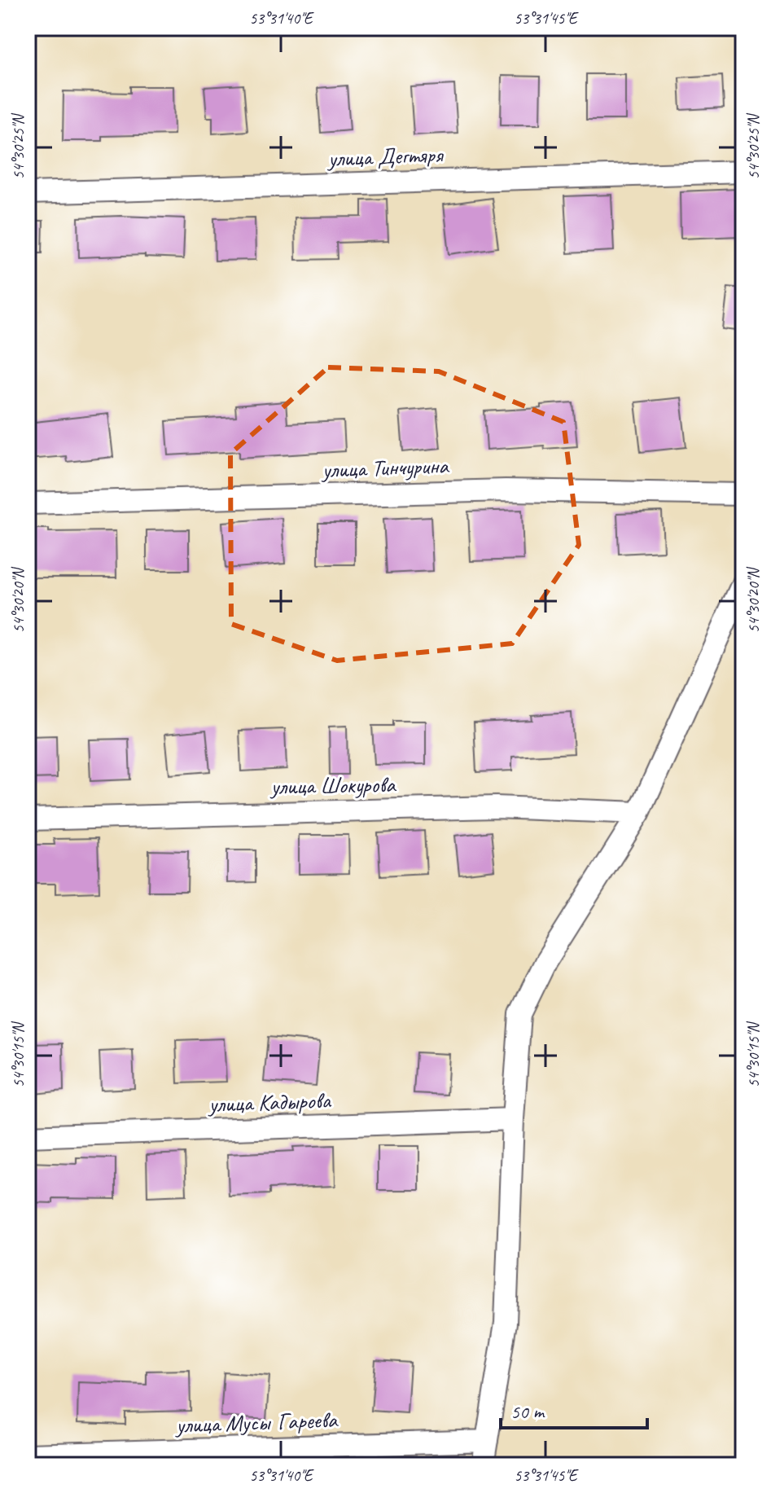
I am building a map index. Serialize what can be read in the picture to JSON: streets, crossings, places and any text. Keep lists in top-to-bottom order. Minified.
{"streets":{"street":["улица Дегтяря","улица Тинчурина","улица Шокурова","улица Кадырова","улица Мусы Гареева"]},"scale_bar":"50 m","coordinates":["53°31'40\"E","53°31'45\"E","54°30'25\"N","54°30'20\"N","54°30'15\"N"]}
